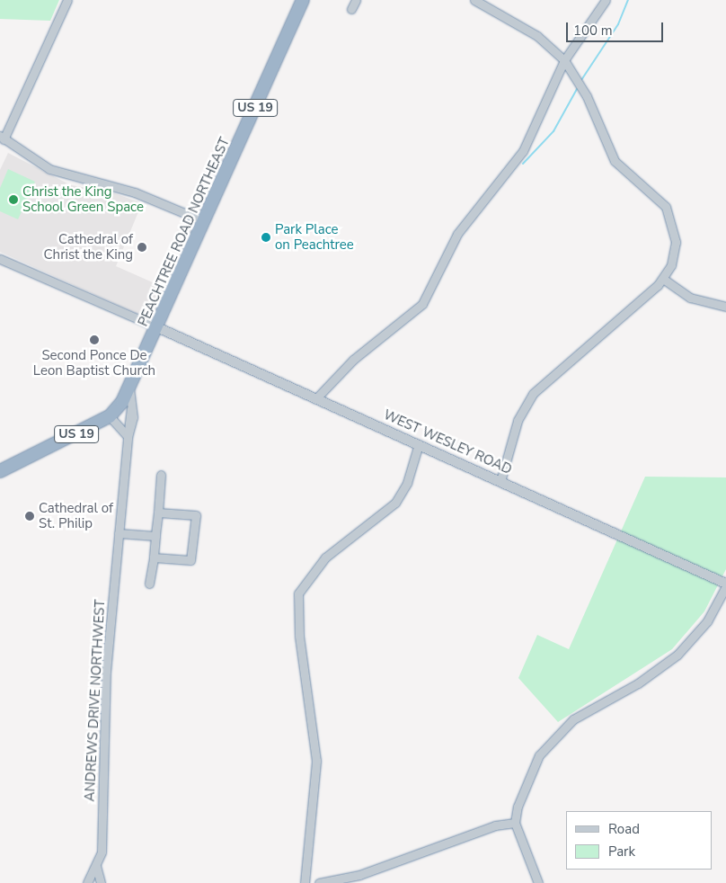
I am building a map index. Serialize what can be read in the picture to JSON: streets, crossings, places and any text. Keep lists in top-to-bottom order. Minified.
{"streets":{"highway":["US 19","PEACHTREE ROAD NORTHEAST"],"street":["WEST WESLEY ROAD","ANDREWS DRIVE NORTHWEST"]},"crossings":[["US 19","PEACHTREE ROAD NORTHEAST"],["US 19","ANDREWS DRIVE NORTHWEST"],["PEACHTREE ROAD NORTHEAST","WEST WESLEY ROAD"],["PEACHTREE ROAD NORTHEAST","ANDREWS DRIVE NORTHWEST"]],"places":["Christ the King School Green Space","Park Place on Peachtree","Cathedral of Christ the King","Second Ponce De Leon Baptist Church","Cathedral of St. Philip"],"legend":["Road","Park"],"scale_bar":"100 m"}
